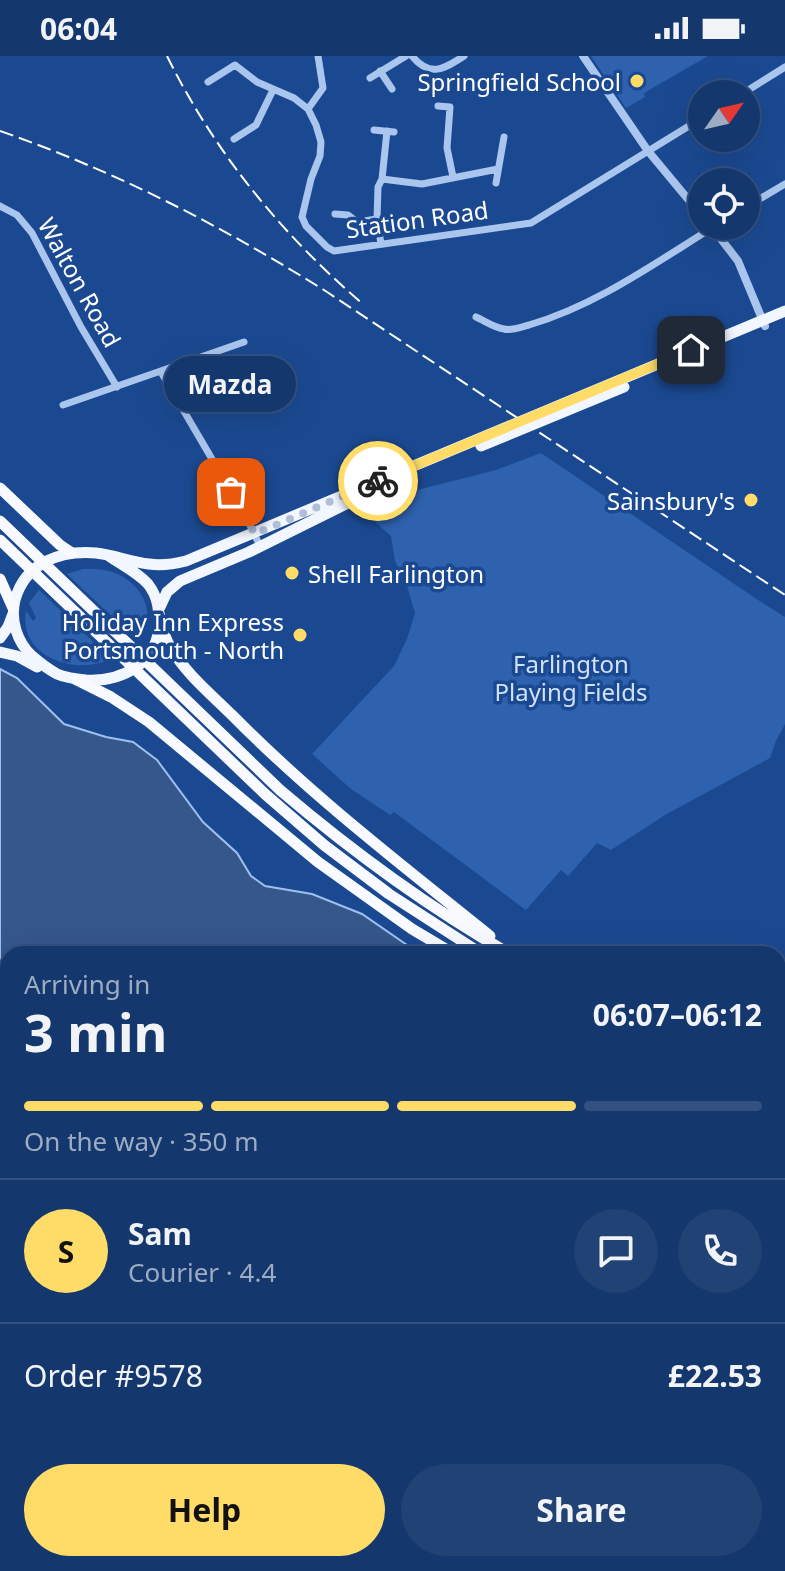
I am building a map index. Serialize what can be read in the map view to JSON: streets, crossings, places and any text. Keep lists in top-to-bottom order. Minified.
{"streets":{"street":["Station Road","Walton Road"]},"parks":["Farlington Playing Fields"],"places":["Springfield School","Mazda","Sainsbury's","Shell Farlington","Holiday Inn Express Portsmouth - North"],"north":"top right","page":{"status":"06:04","bubble":"Mazda","heading":["3 min","Arriving in","06:07–06:12"],"panel":["Sam","Courier · 4.4","Order #9578","£22.53"],"bar":"On the way · 350 m","round":"S","buttons":["Help","Share"]}}
